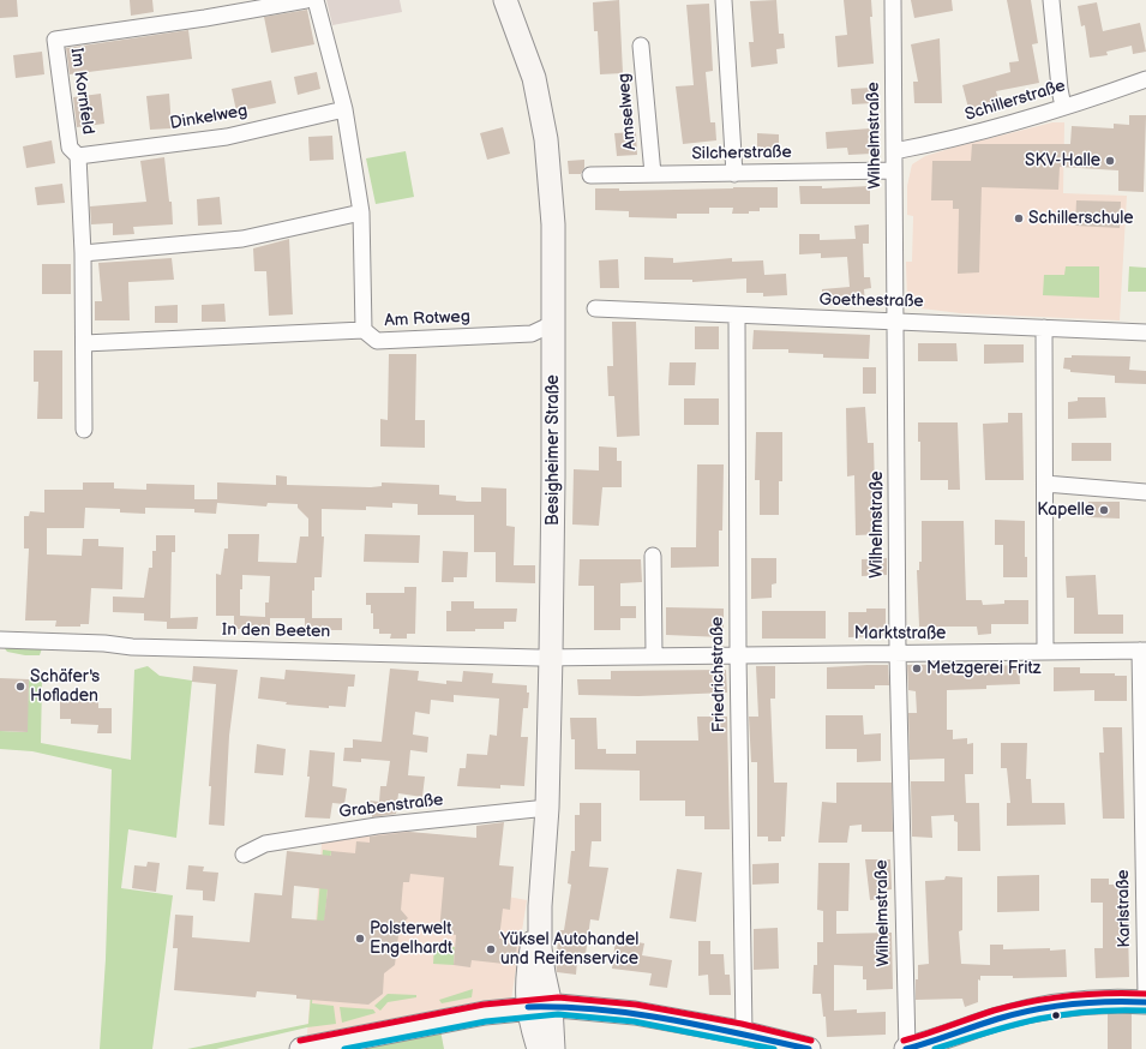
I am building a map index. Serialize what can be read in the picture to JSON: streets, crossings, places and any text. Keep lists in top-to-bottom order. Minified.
{"streets":{"main road":["Besigheimer Straße"],"street":["Im Kornfeld","Schillerstraße","Amselweg","Dinkelweg","Wilhelmstraße","Silcherstraße","Goethestraße","Am Rotweg","In den Beeten","Marktstraße","Friedrichstraße","Grabenstraße","Karlstraße"]},"crossings":[["Im Kornfeld","Dinkelweg"],["Schillerstraße","Wilhelmstraße"],["Amselweg","Silcherstraße"],["Dinkelweg","Am Rotweg"],["Wilhelmstraße","Silcherstraße"],["Wilhelmstraße","Goethestraße"],["Wilhelmstraße","Marktstraße"],["Goethestraße","Friedrichstraße"],["Am Rotweg","Besigheimer Straße"],["Besigheimer Straße","In den Beeten"],["Besigheimer Straße","Marktstraße"],["Besigheimer Straße","Grabenstraße"],["In den Beeten","Marktstraße"],["Marktstraße","Friedrichstraße"],["Marktstraße","Karlstraße"]],"places":["SKV-Halle","Schillerschule","Kapelle","Metzgerei Fritz","Schäfer's Hofladen","Polsterwelt Engelhardt","Yüksel Autohandel und Reifenservice"]}
